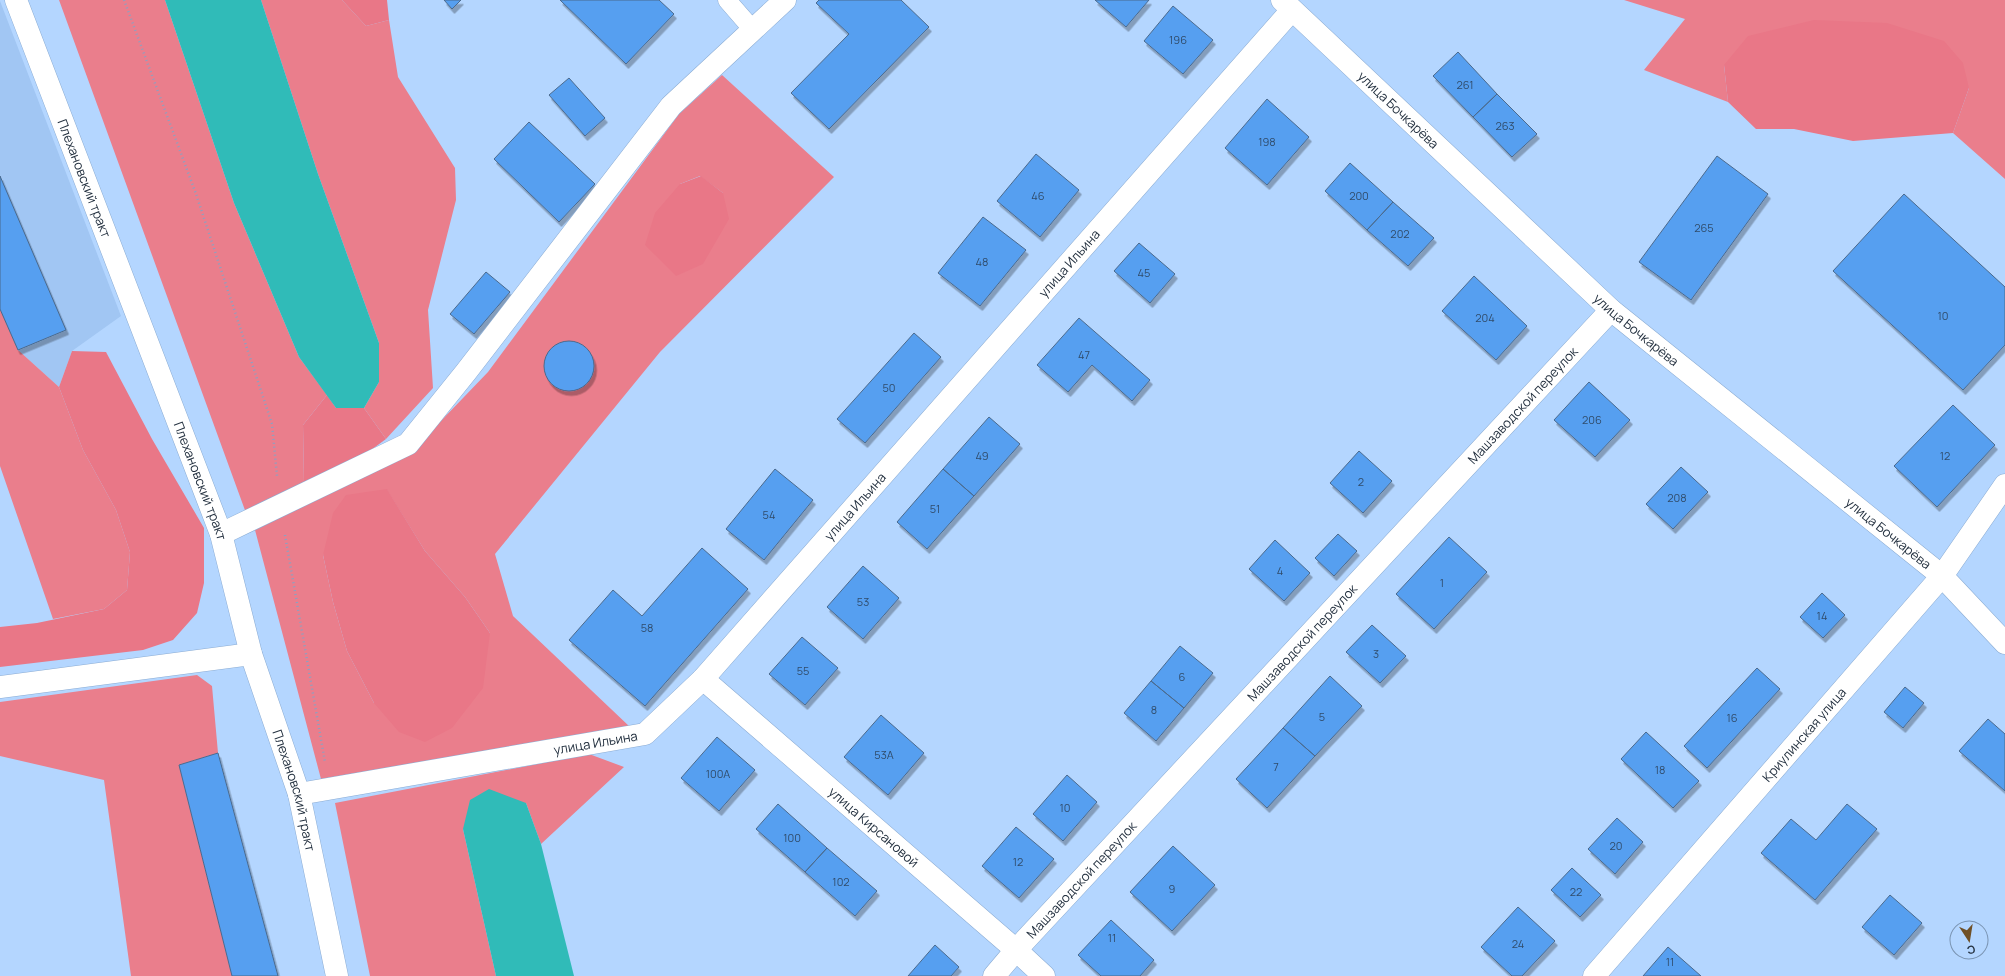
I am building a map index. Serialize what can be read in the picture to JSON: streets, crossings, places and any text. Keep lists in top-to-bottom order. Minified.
{"streets":{"street":["улица Бочкарёва","Плехановский тракт","улица Ильина","Машзаводской переулок","Криулинская улица","улица Кирсановой"]},"crossings":[["улица Бочкарёва","улица Ильина"],["улица Бочкарёва","Машзаводской переулок"],["улица Бочкарёва","Криулинская улица"],["Плехановский тракт","улица Ильина"],["улица Ильина","улица Кирсановой"],["Машзаводской переулок","улица Кирсановой"]],"house_numbers":["196","261","263","198","46","200","265","202","48","45","10","204","47","50","206","49","12","2","208","51","54","4","1","53","14","58","3","55","6","8","5","16","53А","7","18","100А","10","100","20","12","102","9","22","11","24","11"],"north":"bottom"}
